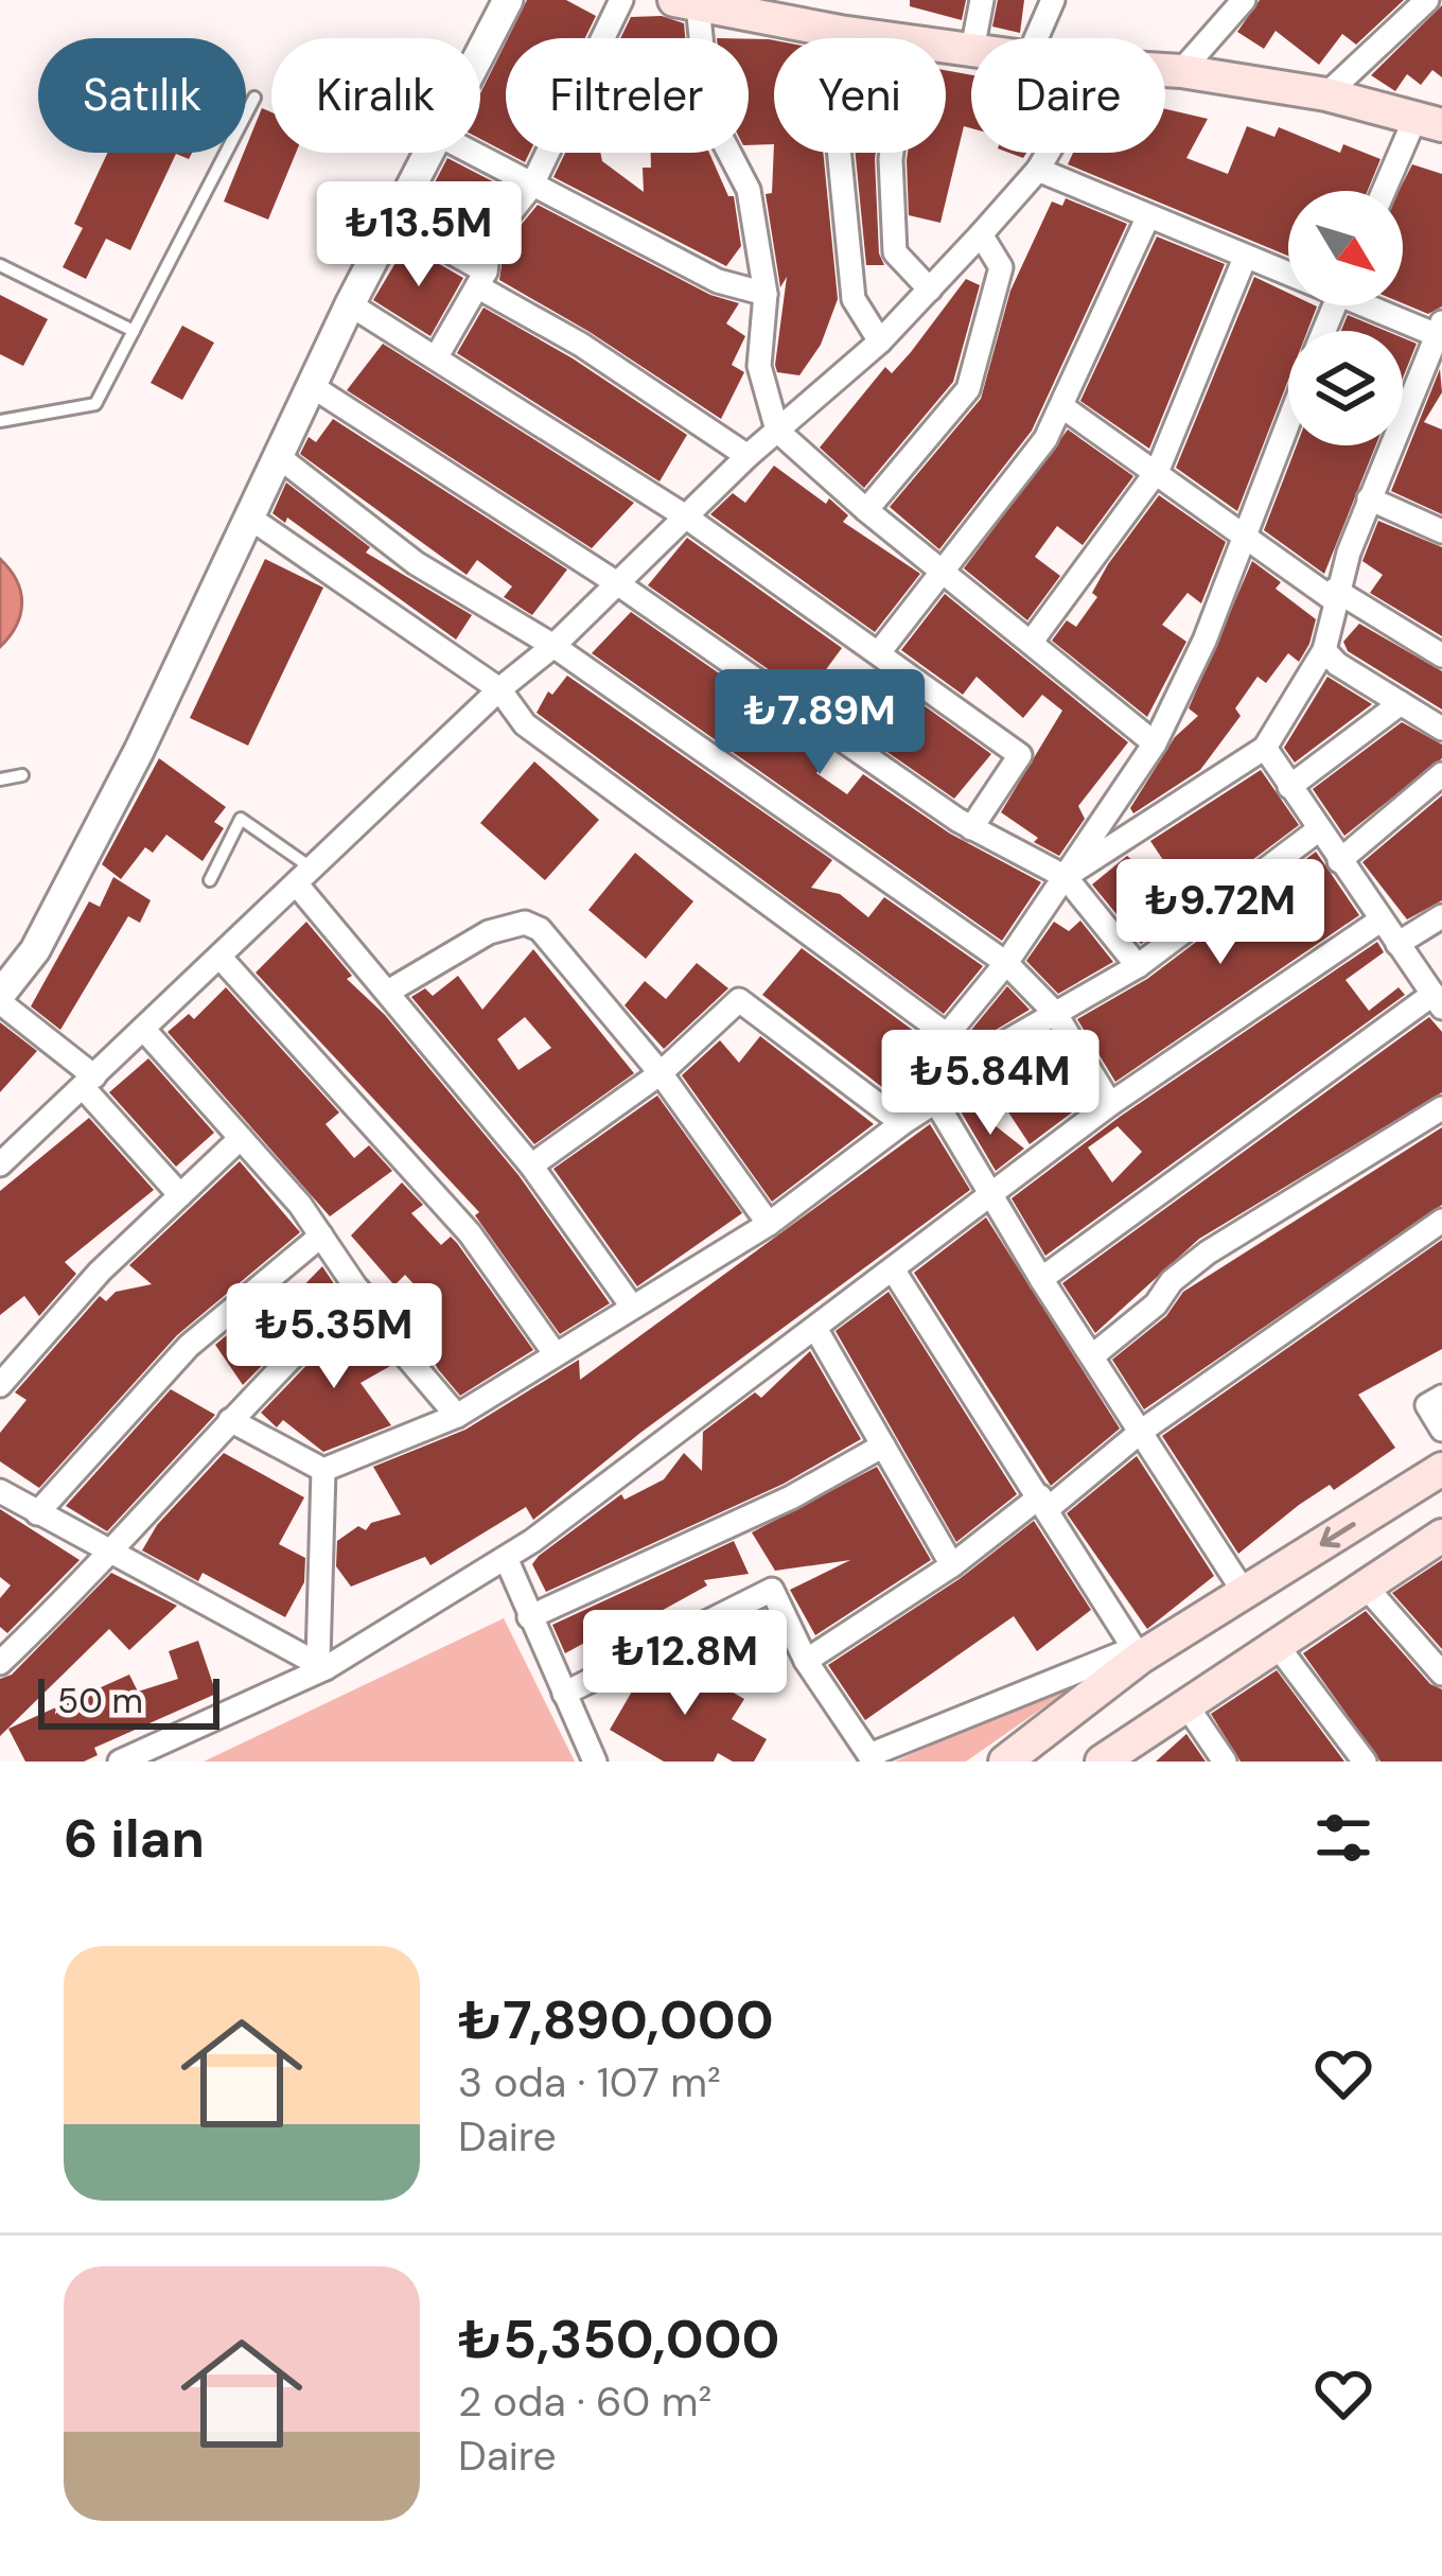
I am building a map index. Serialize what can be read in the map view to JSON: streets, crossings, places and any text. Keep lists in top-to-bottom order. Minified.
{"scale_bar":"50 m","north":"bottom right","page":{"chip":["Satılık","Kiralık","Filtreler","Yeni","Daire"],"price":["₺13.5M","₺7.89M","₺9.72M","₺5.84M","₺5.35M","₺12.8M"],"scale":"50 m","heading":"6 ilan","list":[{"name":"₺7,890,000","note":"3 oda · 107 m² · Daire"},{"name":"₺5,350,000","note":"2 oda · 60 m² · Daire"}]}}
